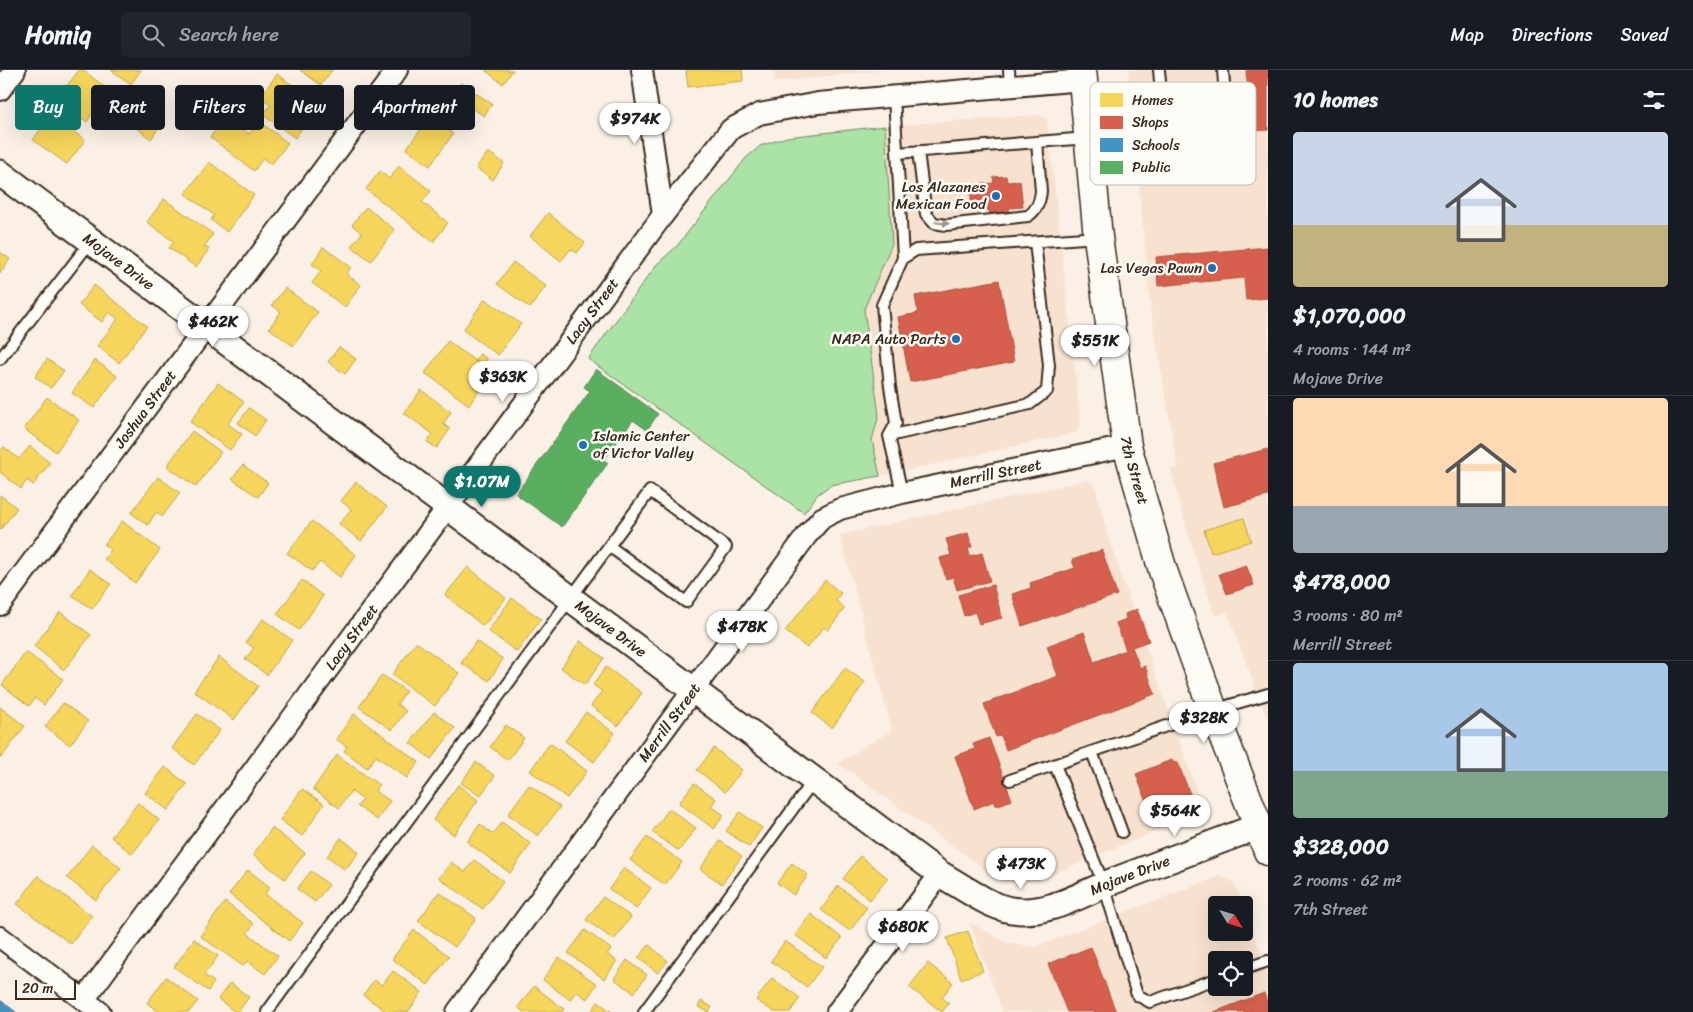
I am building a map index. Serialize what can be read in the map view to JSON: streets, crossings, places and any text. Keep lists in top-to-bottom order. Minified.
{"streets":{"main road":["7th Street"],"street":["Mojave Drive","Lacy Street","Joshua Street","Merrill Street"]},"crossings":[["Mojave Drive","Lacy Street"],["Mojave Drive","Joshua Street"],["Mojave Drive","7th Street"],["Mojave Drive","Merrill Street"],["Lacy Street","7th Street"],["7th Street","Merrill Street"]],"places":["Los Alazanes Mexican Food","Las Vegas Pawn","NAPA Auto Parts","Islamic Center of Victor Valley"],"legend":["Homes","Shops","Schools","Public"],"scale_bar":"20 m","north":"bottom right","page":{"header":"Homiq","search":"Search here","nav":["Map","Directions","Saved"],"heading":"10 homes","chip":["Buy","Rent","Filters","New","Apartment"],"price":["$974K","$462K","$551K","$363K","$1.07M","$478K","$328K","$564K","$473K","$680K"],"list":[{"name":"$1,070,000","note":"4 rooms · 144 m² · Mojave Drive"},{"name":"$478,000","note":"3 rooms · 80 m² · Merrill Street"},{"name":"$328,000","note":"2 rooms · 62 m² · 7th Street"}],"scale":"20 m"}}
